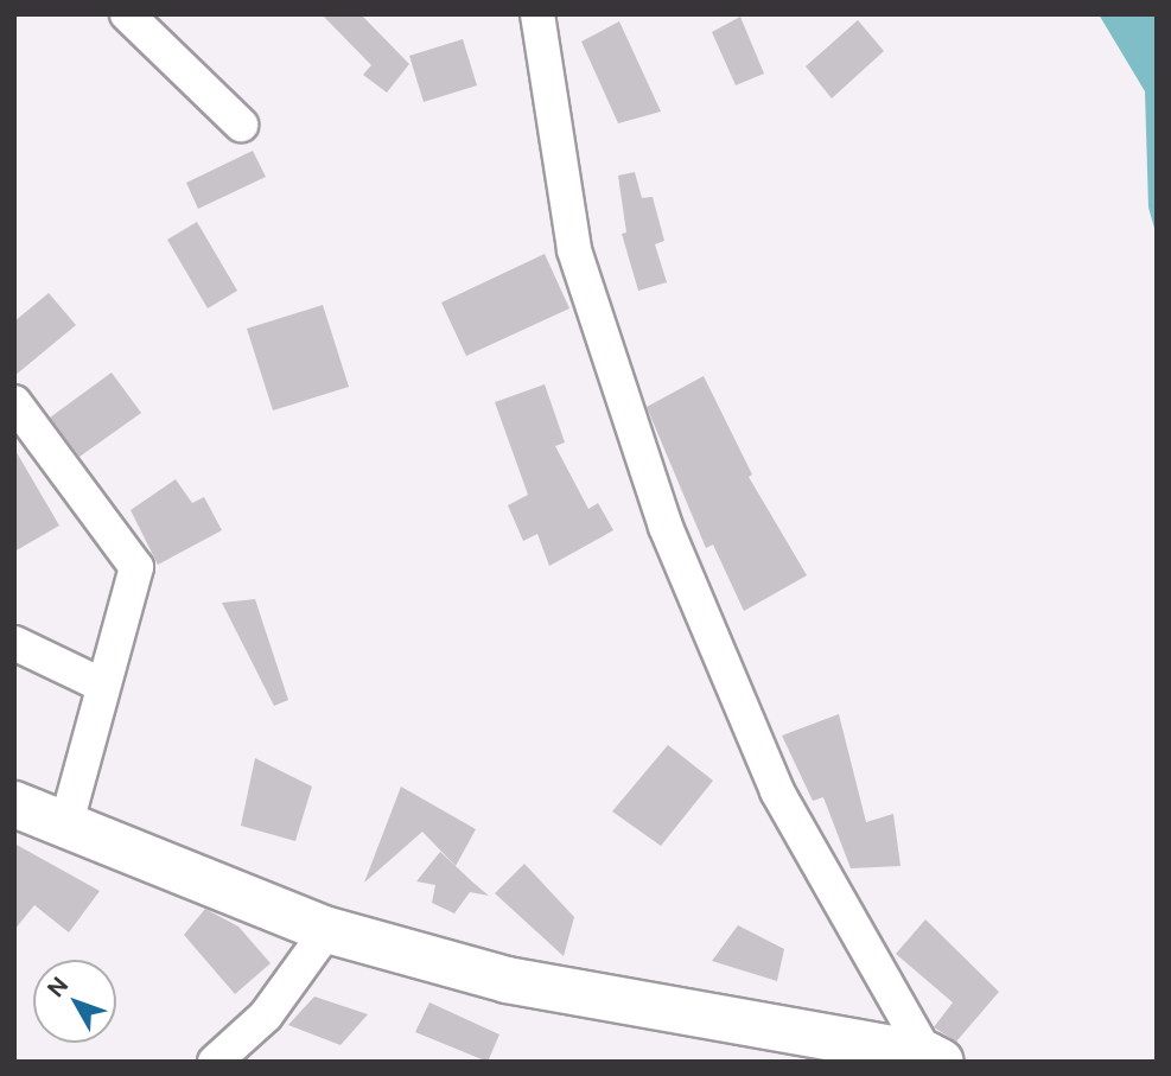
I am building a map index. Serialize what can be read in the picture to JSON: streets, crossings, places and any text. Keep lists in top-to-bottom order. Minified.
{"north":"top left"}
